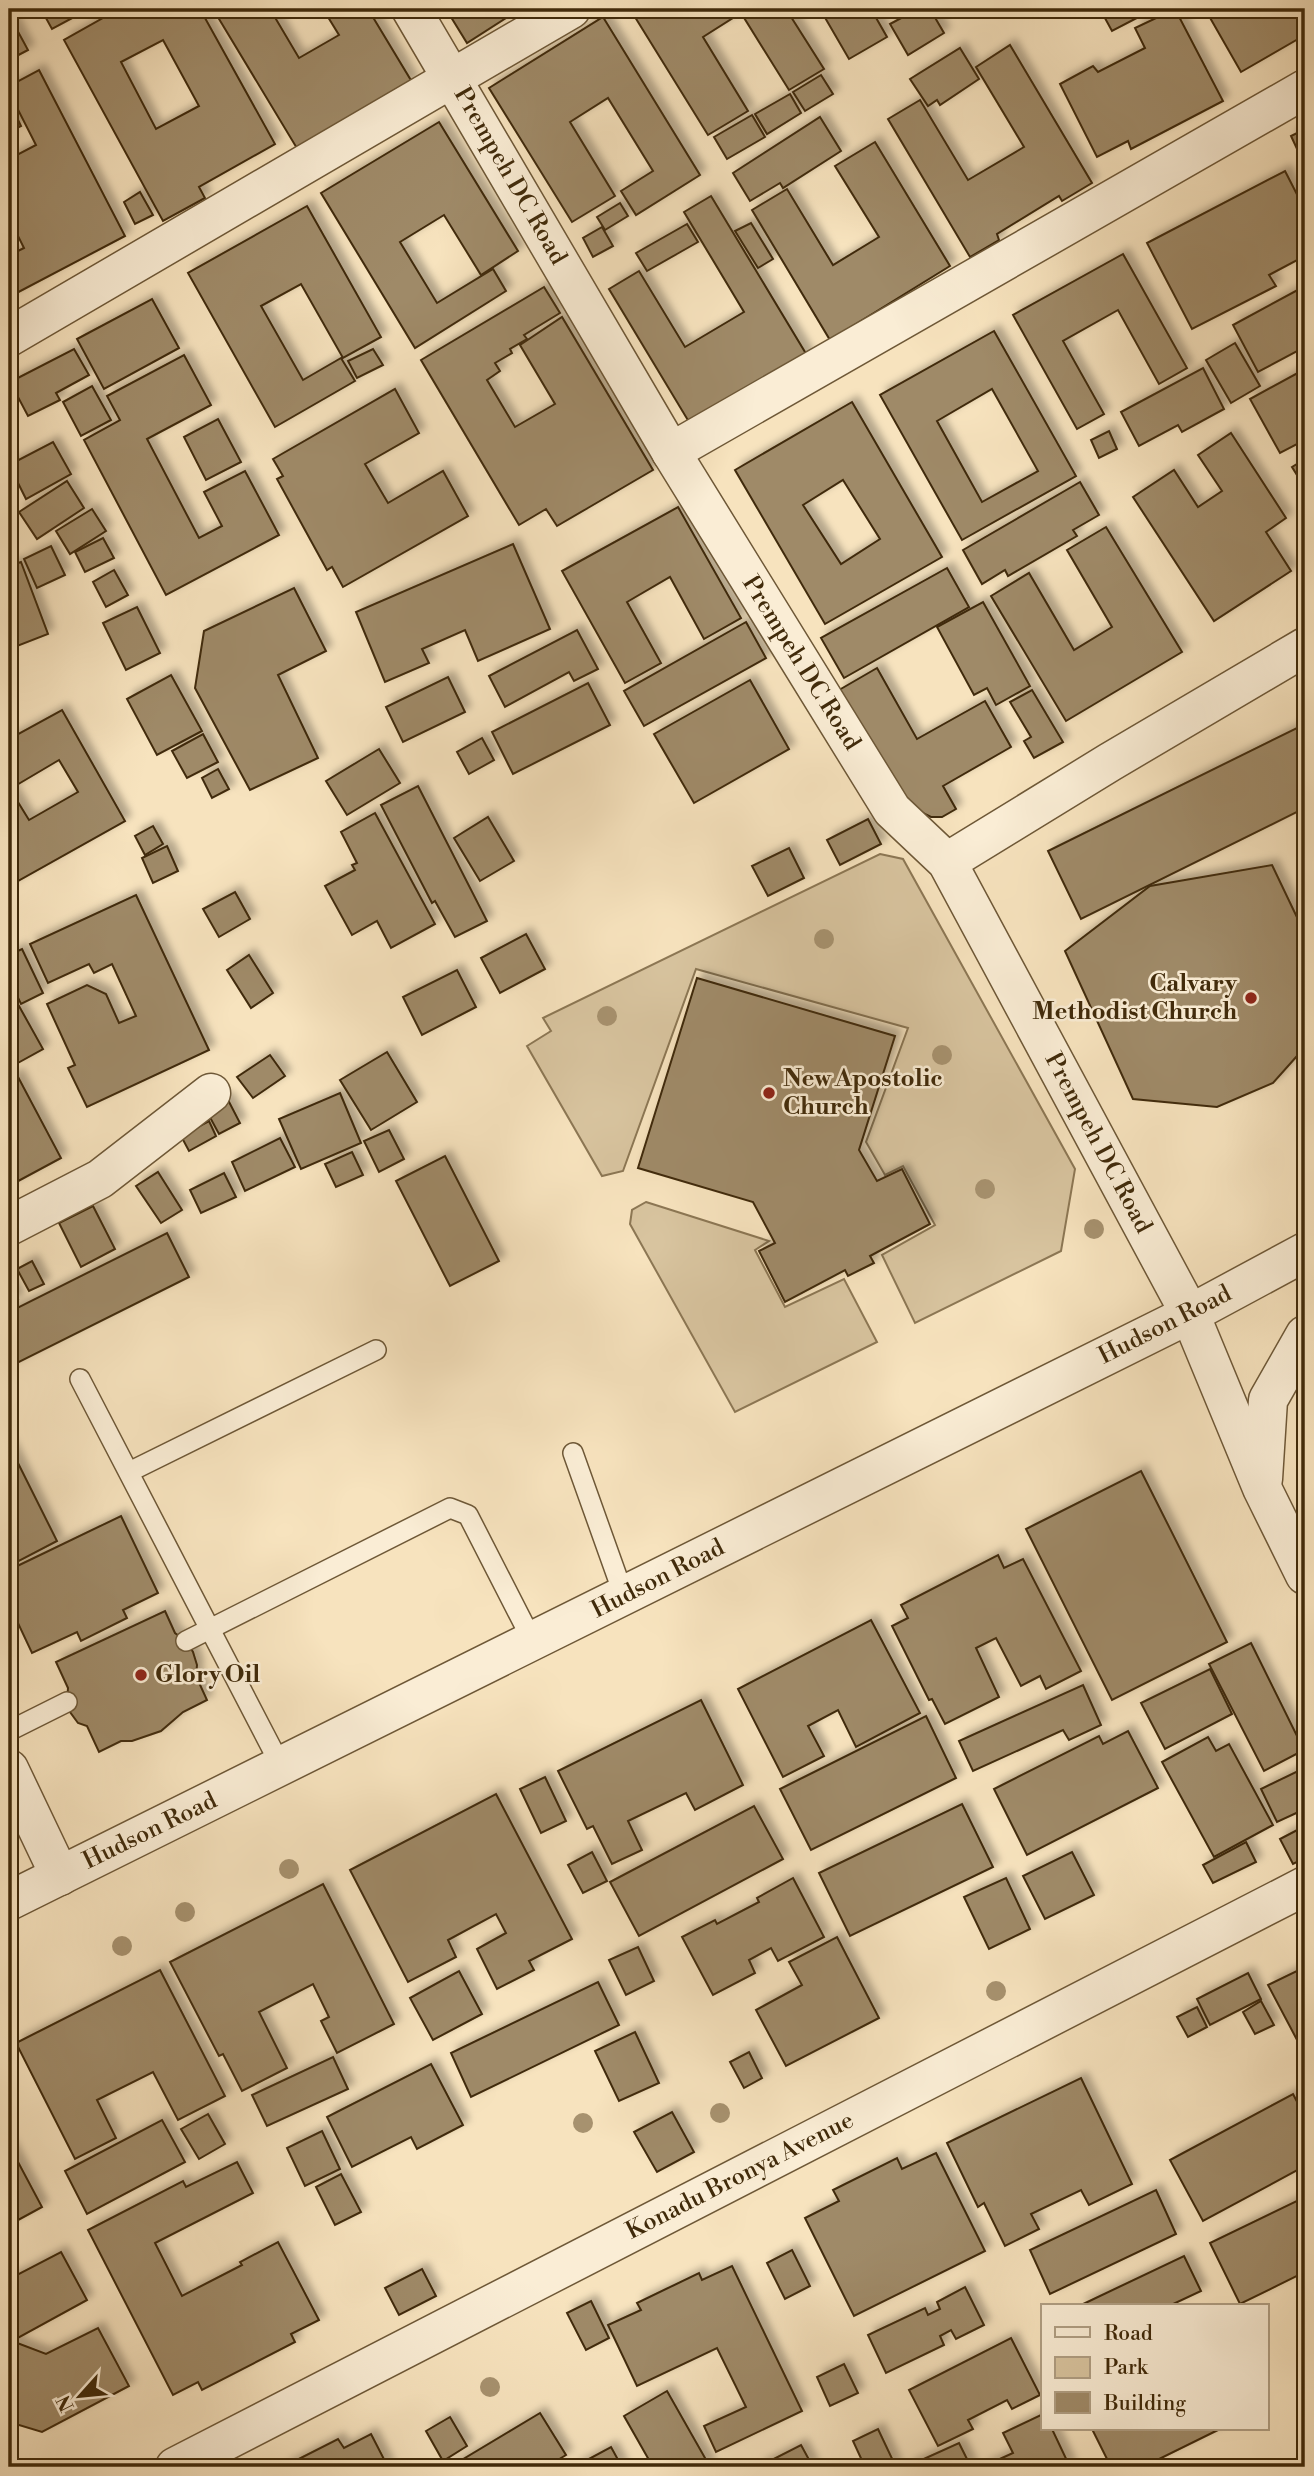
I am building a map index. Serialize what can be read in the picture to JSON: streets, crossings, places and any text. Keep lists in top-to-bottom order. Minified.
{"streets":{"street":["Prempeh DC Road","Hudson Road","Konadu Bronya Avenue"]},"crossings":[["Prempeh DC Road","Hudson Road"]],"places":["Calvary Methodist Church","New Apostolic Church","Glory Oil"],"legend":["Road","Park","Building"],"north":"bottom left"}
